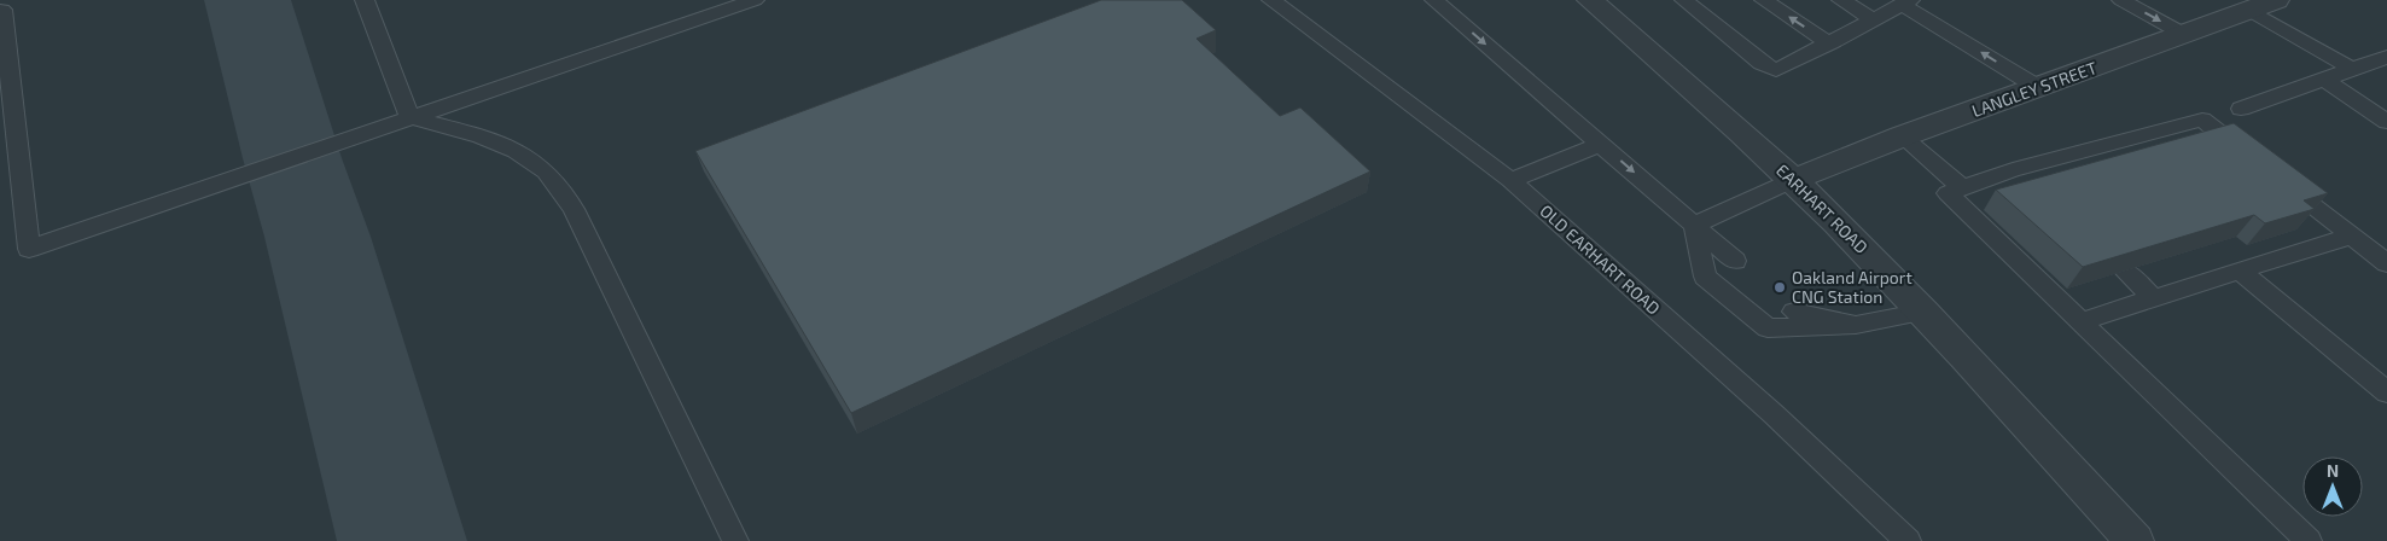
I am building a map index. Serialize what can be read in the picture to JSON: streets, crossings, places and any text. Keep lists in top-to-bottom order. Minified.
{"streets":{"street":["LANGLEY STREET","EARHART ROAD"],"lane":["OLD EARHART ROAD"]},"crossings":[["LANGLEY STREET","EARHART ROAD"]],"places":["Oakland Airport CNG Station"],"north":"top"}
